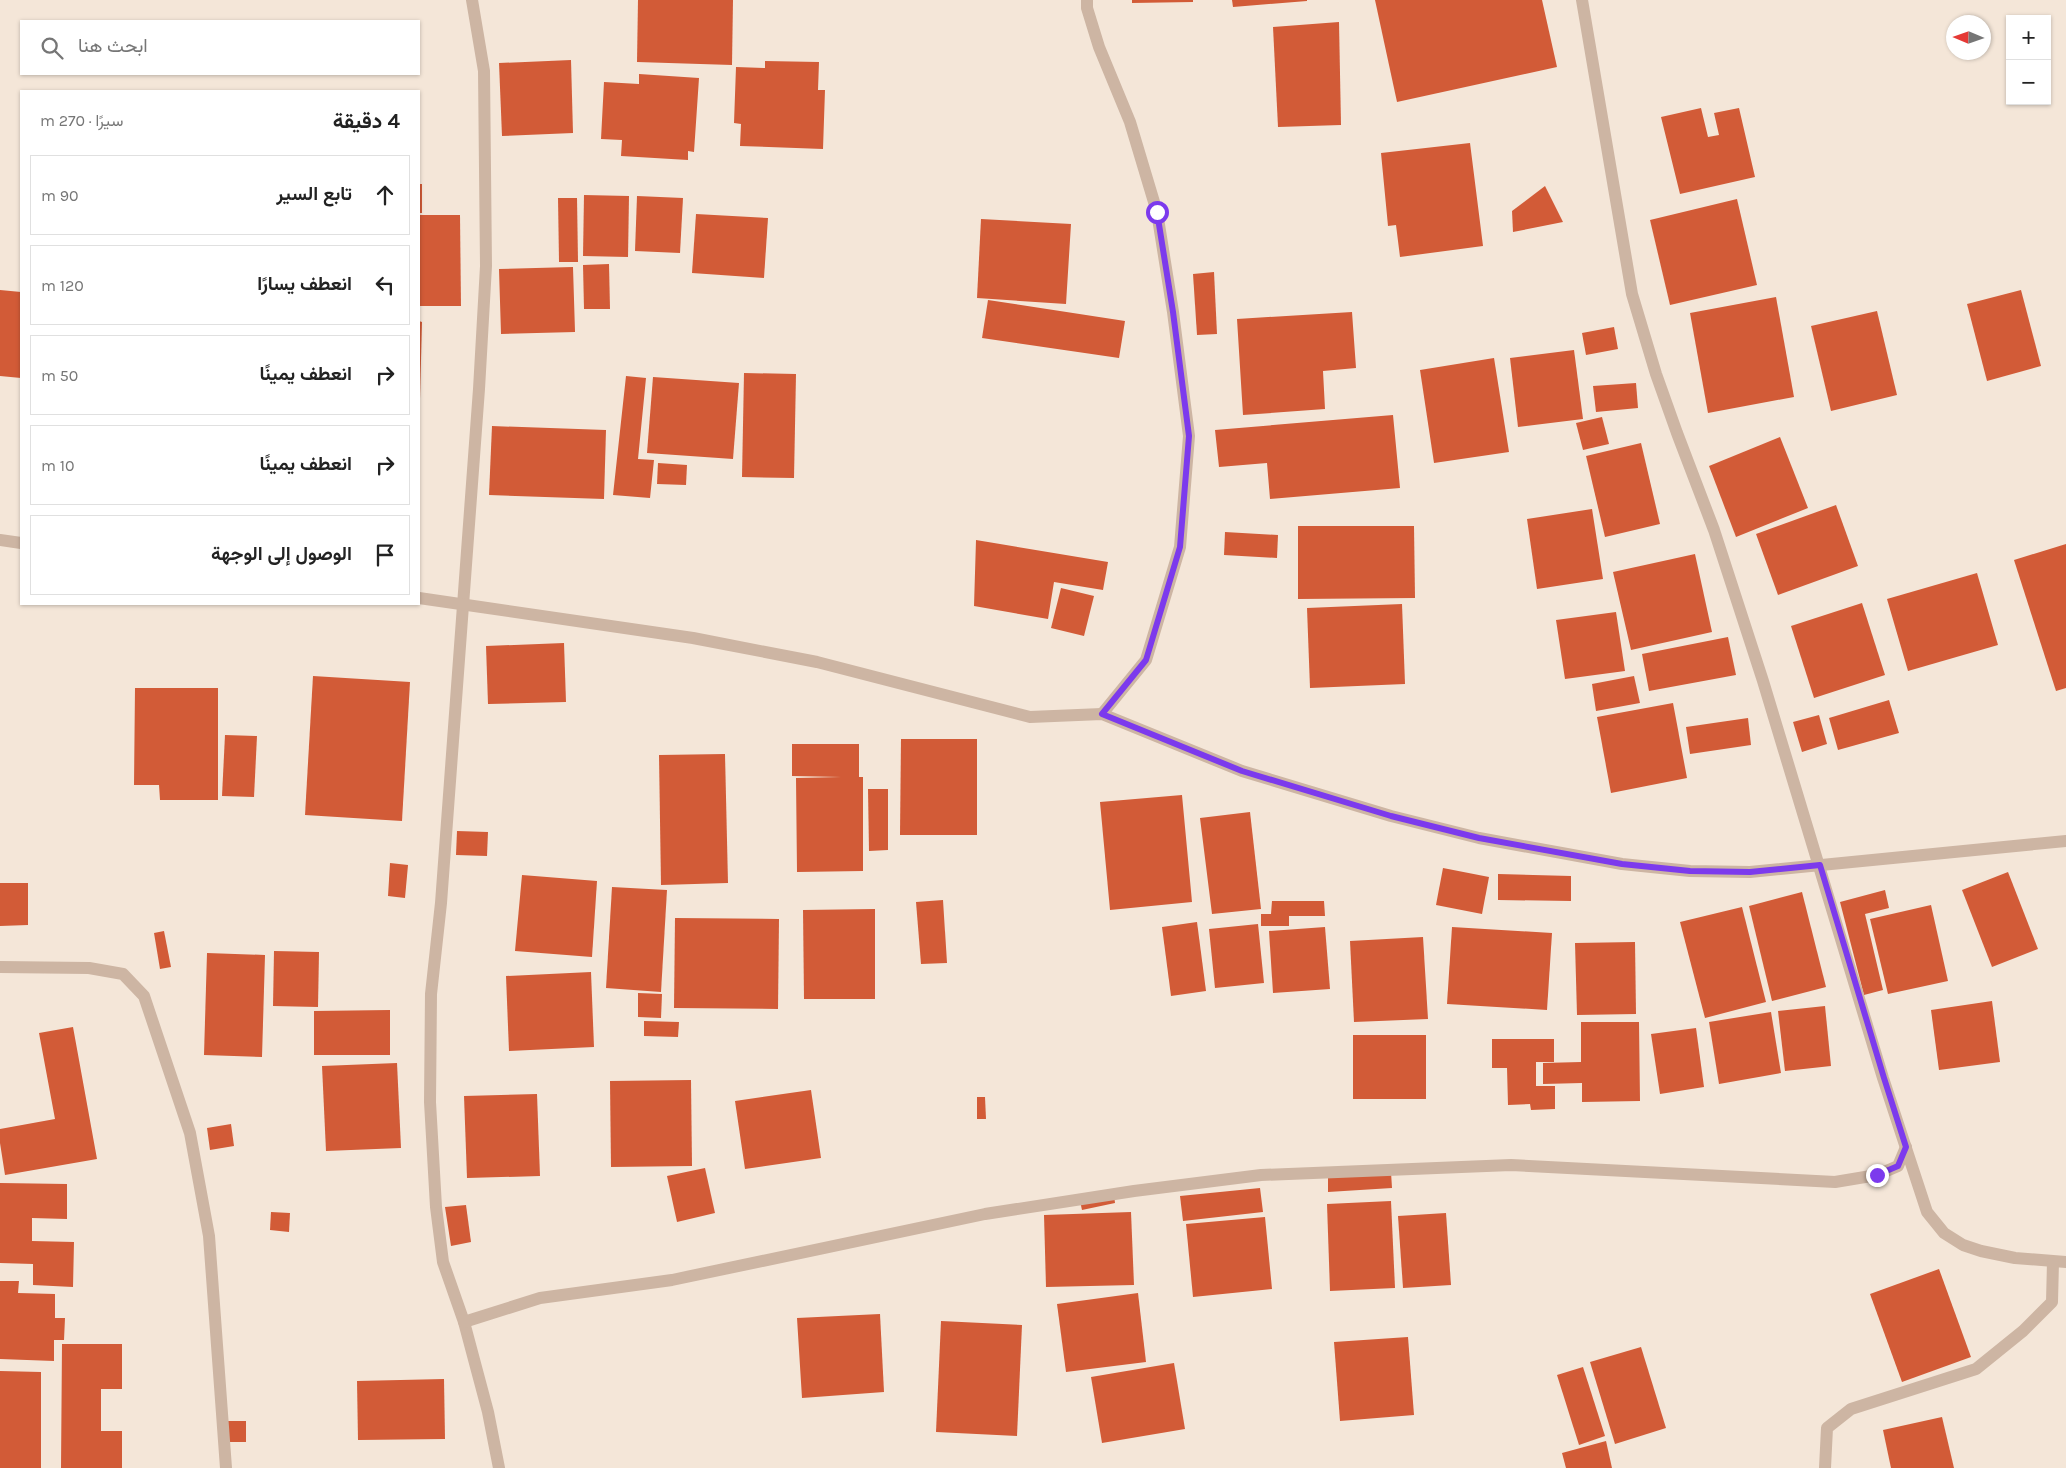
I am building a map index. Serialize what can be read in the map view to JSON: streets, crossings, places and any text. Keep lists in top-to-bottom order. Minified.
{"north":"left","page":{"map_buttons":["+","−"],"search":"ابحث هنا","heading":["4 دقيقة","سيرًا · 270 m"],"list":[["تابع السير","90 m"],["انعطف يسارًا","120 m"],["انعطف يمينًا","50 m"],["انعطف يمينًا","10 m"],"الوصول إلى الوجهة"]}}
